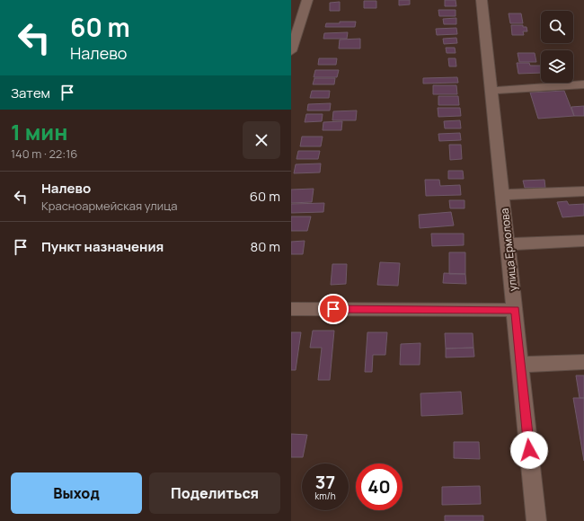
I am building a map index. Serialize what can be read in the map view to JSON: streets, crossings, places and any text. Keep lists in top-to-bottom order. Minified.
{"streets":{"street":["улица Ермолова"]},"page":{"turn":["60 m","Налево"],"then":"Затем","heading":["1 мин","140 m · 22:16"],"list":[{"name":"Налево","note":"Красноармейская улица","value":"60 m"},{"name":"Пункт назначения","value":"80 m"}],"speed":"37 km/h","limit":"40","buttons":["Выход","Поделиться"]}}
